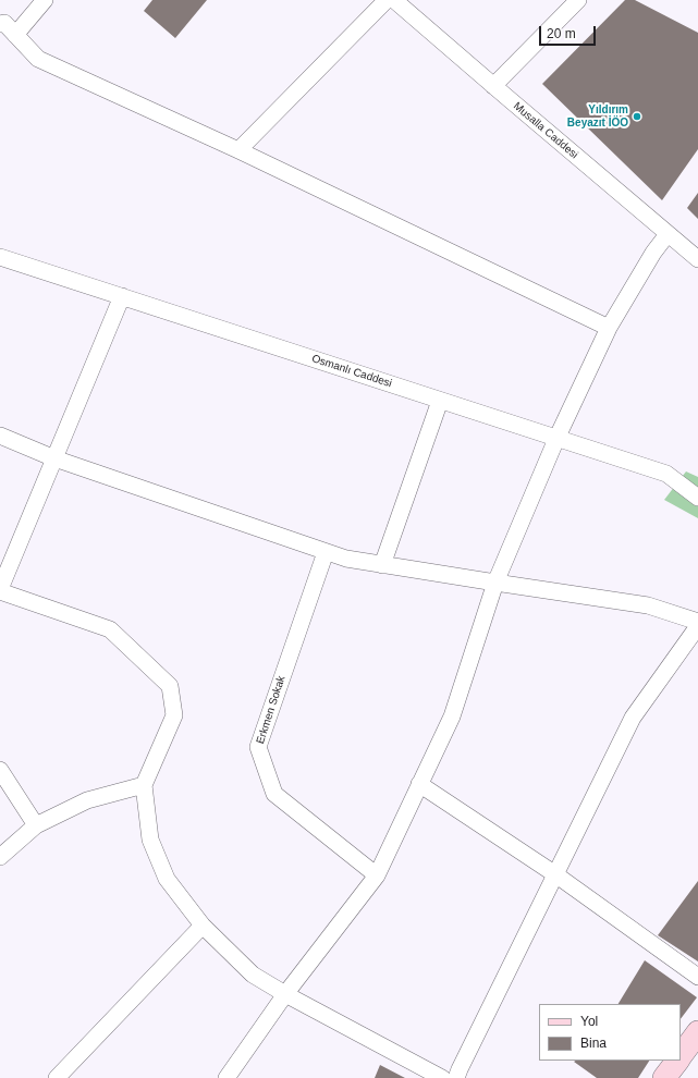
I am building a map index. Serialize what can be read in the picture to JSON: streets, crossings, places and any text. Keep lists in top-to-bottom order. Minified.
{"streets":{"street":["Musalla Caddesi","Osmanlı Caddesi","Erkmen Sokak"]},"places":["Yıldırım Beyazıt İÖO"],"legend":["Yol","Bina"],"scale_bar":"20 m"}
